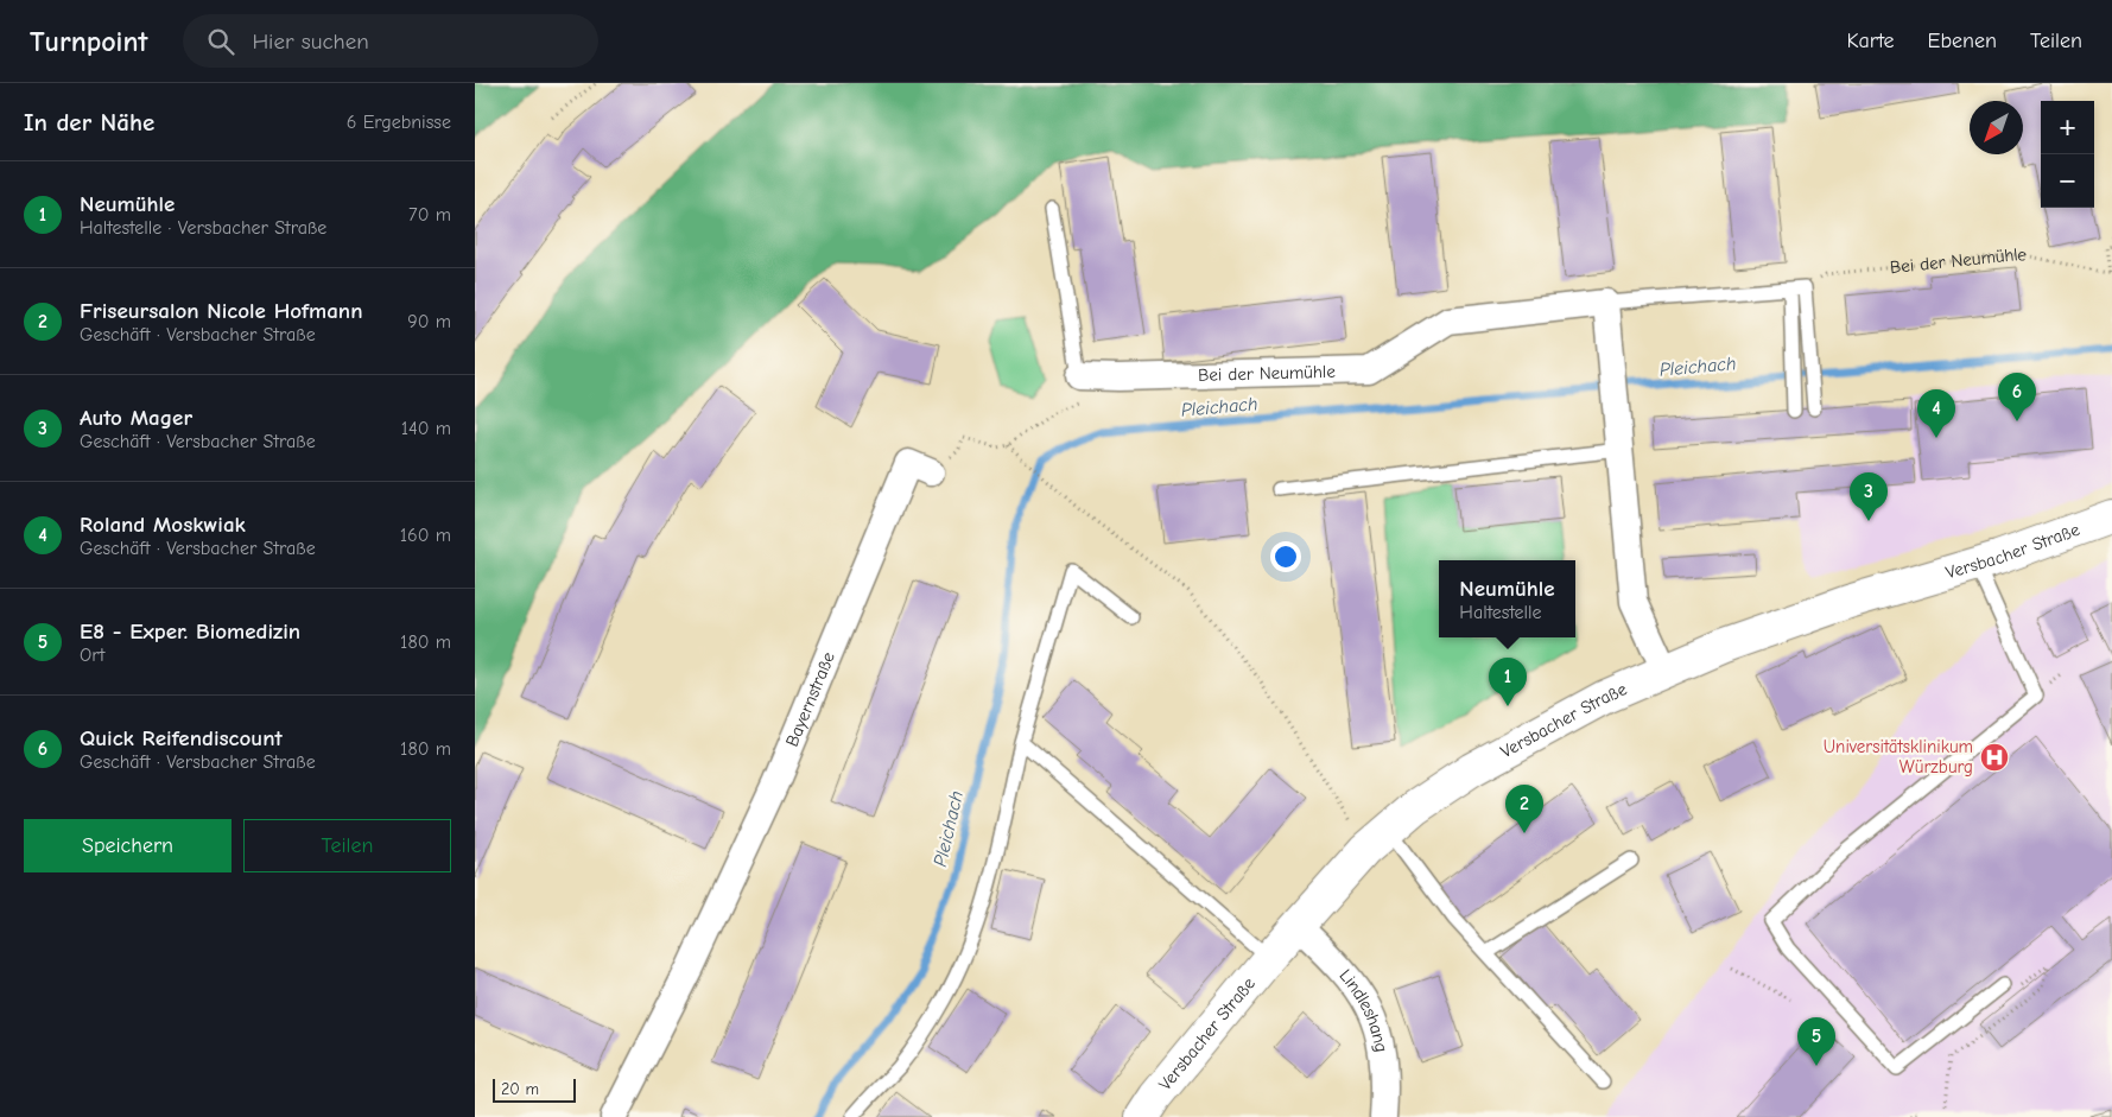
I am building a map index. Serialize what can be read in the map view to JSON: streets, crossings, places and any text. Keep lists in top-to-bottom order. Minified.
{"streets":{"main road":["Versbacher Straße"],"street":["Bei der Neumühle","Bayernstraße","Lindleshang"]},"crossings":[["Versbacher Straße","Lindleshang"]],"water":["Pleichach"],"places":{"hospital":["Universitätsklinikum Würzburg"]},"scale_bar":"20 m","north":"bottom left","page":{"header":"Turnpoint","search":"Hier suchen","nav":["Karte","Ebenen","Teilen"],"heading":["In der Nähe","6 Ergebnisse"],"map_buttons":["+","−"],"list":[{"mark":"1","name":"Neumühle","note":"Haltestelle · Versbacher Straße","value":"70 m"},{"mark":"2","name":"Friseursalon Nicole Hofmann","note":"Geschäft · Versbacher Straße","value":"90 m"},{"mark":"3","name":"Auto Mager","note":"Geschäft · Versbacher Straße","value":"140 m"},{"mark":"4","name":"Roland Moskwiak","note":"Geschäft · Versbacher Straße","value":"160 m"},{"mark":"5","name":"E8 - Exper. Biomedizin","note":"Ort","value":"180 m"},{"mark":"6","name":"Quick Reifendiscount","note":"Geschäft · Versbacher Straße","value":"180 m"}],"pins":["6","4","3","1","2","5"],"popup":["Neumühle","Haltestelle"],"buttons":["Speichern","Teilen"],"scale":"20 m"}}
